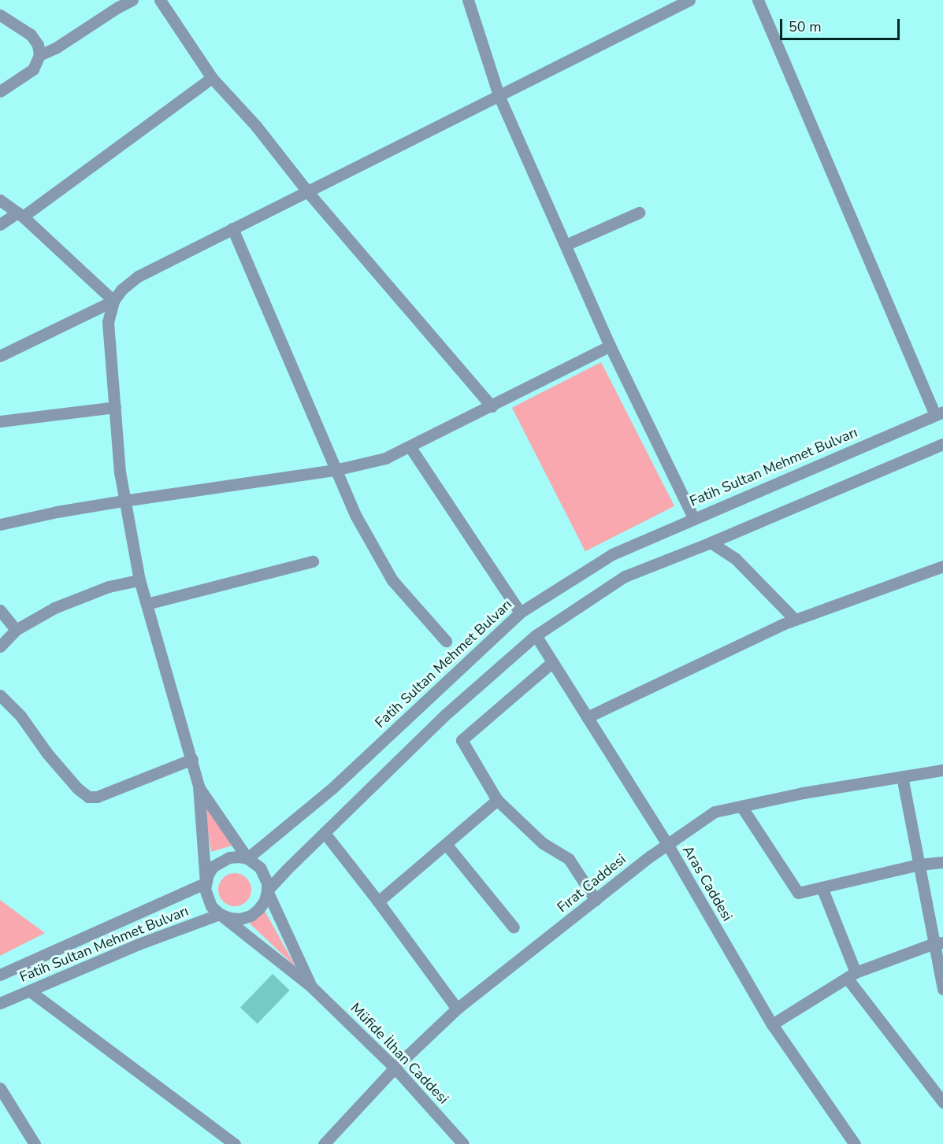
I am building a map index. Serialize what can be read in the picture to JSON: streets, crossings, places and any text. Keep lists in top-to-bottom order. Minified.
{"streets":{"street":["Fatih Sultan Mehmet Bulvarı","Fırat Caddesi","Aras Caddesi","Müfide İlhan Caddesi"]},"crossings":[["Fatih Sultan Mehmet Bulvarı","Müfide İlhan Caddesi"],["Fırat Caddesi","Aras Caddesi"],["Fırat Caddesi","Müfide İlhan Caddesi"]],"scale_bar":"50 m"}
